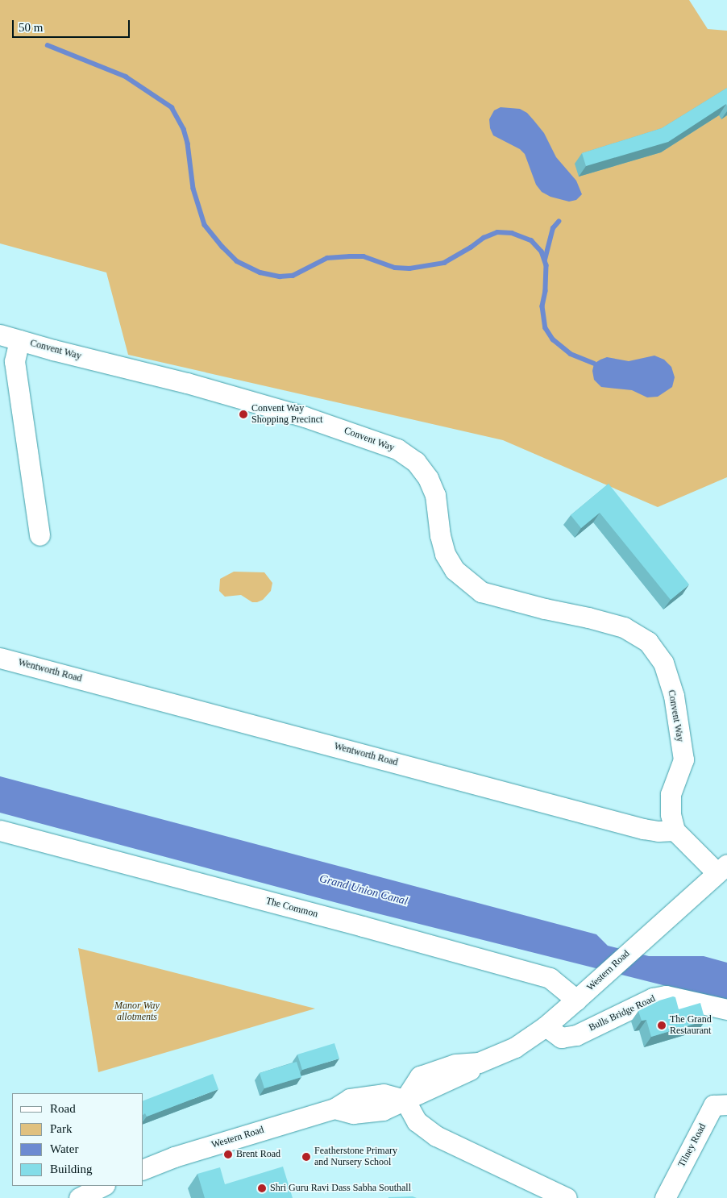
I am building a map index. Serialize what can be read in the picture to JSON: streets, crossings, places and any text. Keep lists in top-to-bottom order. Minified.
{"streets":{"street":["Convent Way","Wentworth Road","The Common","Western Road","Bulls Bridge Road","Tilney Road"]},"crossings":[["Convent Way","Wentworth Road"],["The Common","Western Road"],["Western Road","Bulls Bridge Road"]],"water":["Grand Union Canal"],"parks":["Manor Way allotments"],"places":["Convent Way Shopping Precinct","The Grand Restaurant","Brent Road","Featherstone Primary and Nursery School","Shri Guru Ravi Dass Sabha Southall"],"legend":["Road","Park","Water","Building"],"scale_bar":"50 m"}
